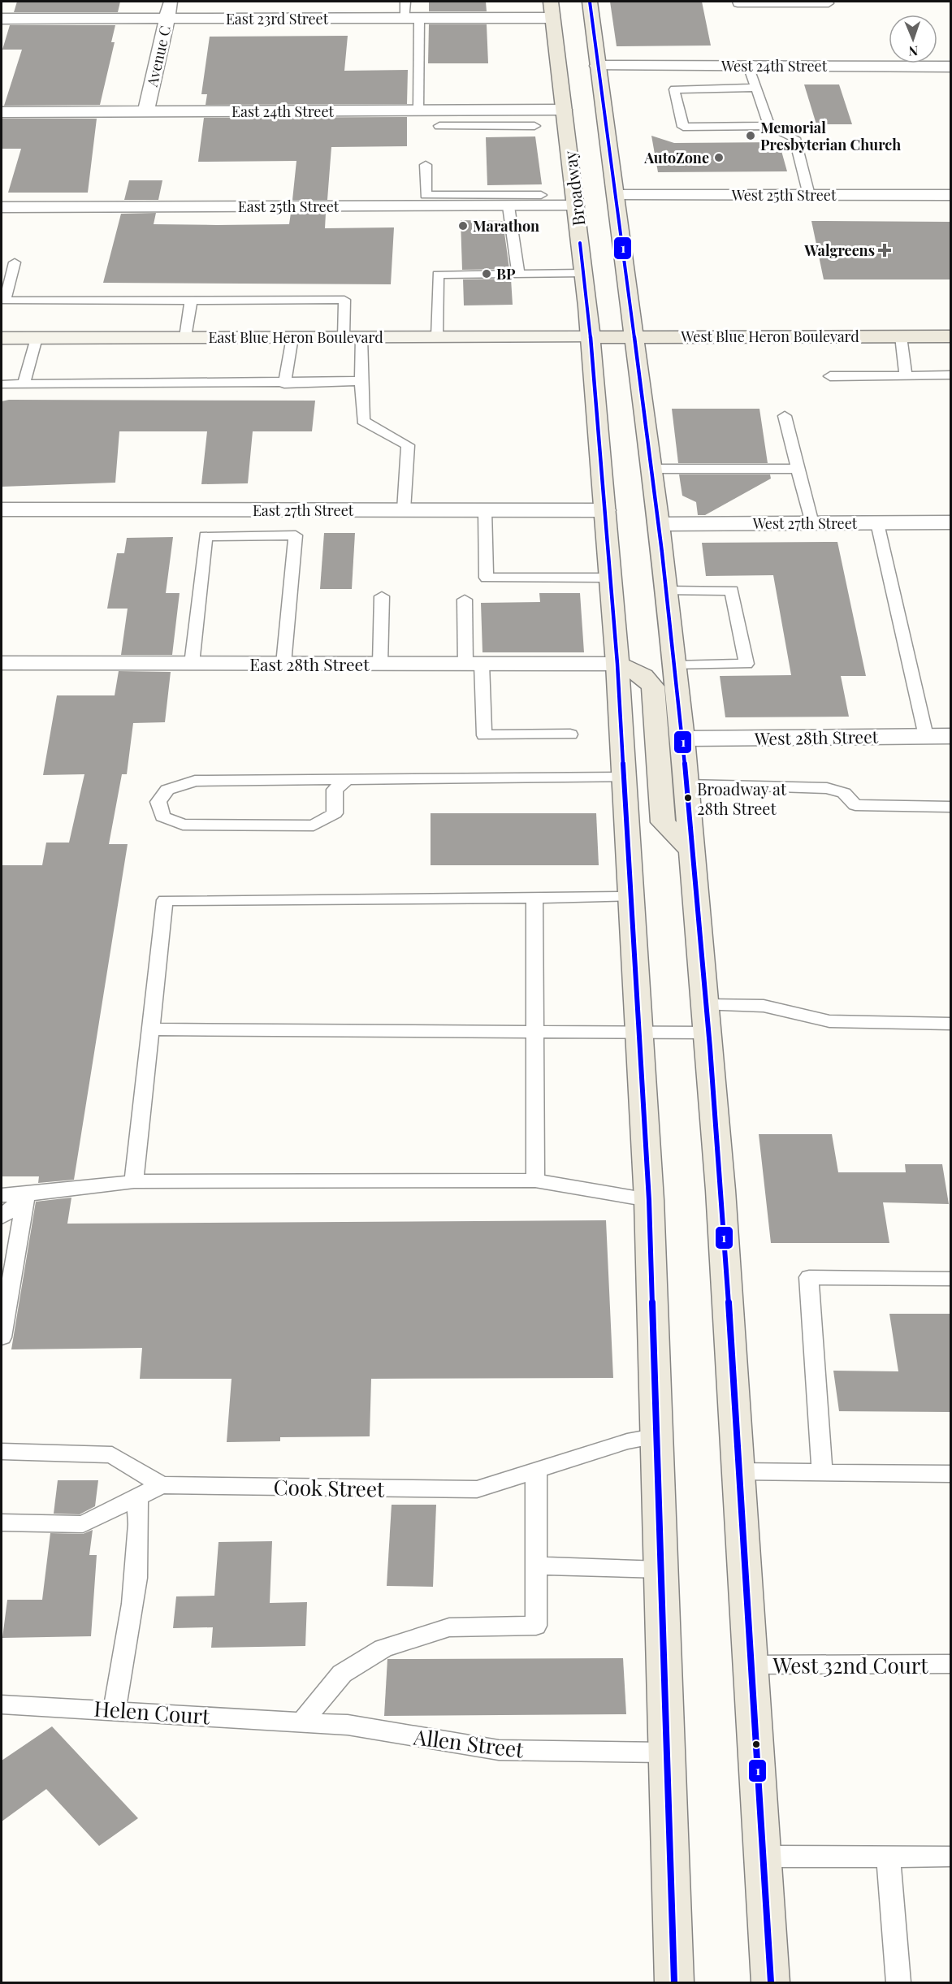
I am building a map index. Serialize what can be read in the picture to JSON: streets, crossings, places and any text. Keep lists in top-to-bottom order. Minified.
{"streets":{"main road":["Broadway","West Blue Heron Boulevard","East Blue Heron Boulevard"],"street":["East 23rd Street","Avenue C","West 24th Street","East 24th Street","West 25th Street","East 25th Street","East 27th Street","West 27th Street","East 28th Street","West 28th Street"],"lane":["Cook Street","West 32nd Court","Helen Court","Allen Street"]},"crossings":[["East 23rd Street","Avenue C"],["East 23rd Street","Broadway"],["Avenue C","East 24th Street"],["East 24th Street","Broadway"],["Broadway","East 25th Street"],["Broadway","West Blue Heron Boulevard"],["Broadway","East Blue Heron Boulevard"],["Broadway","East 27th Street"],["Broadway","East 28th Street"],["Broadway","Cook Street"],["Broadway","Allen Street"],["West Blue Heron Boulevard","East Blue Heron Boulevard"],["Helen Court","Allen Street"]],"places":{"other":["Memorial Presbyterian Church","AutoZone","Marathon","BP","Broadway at 28th Street"],"health":["Walgreens"]},"lines":["transit line 1"],"north":"bottom"}
